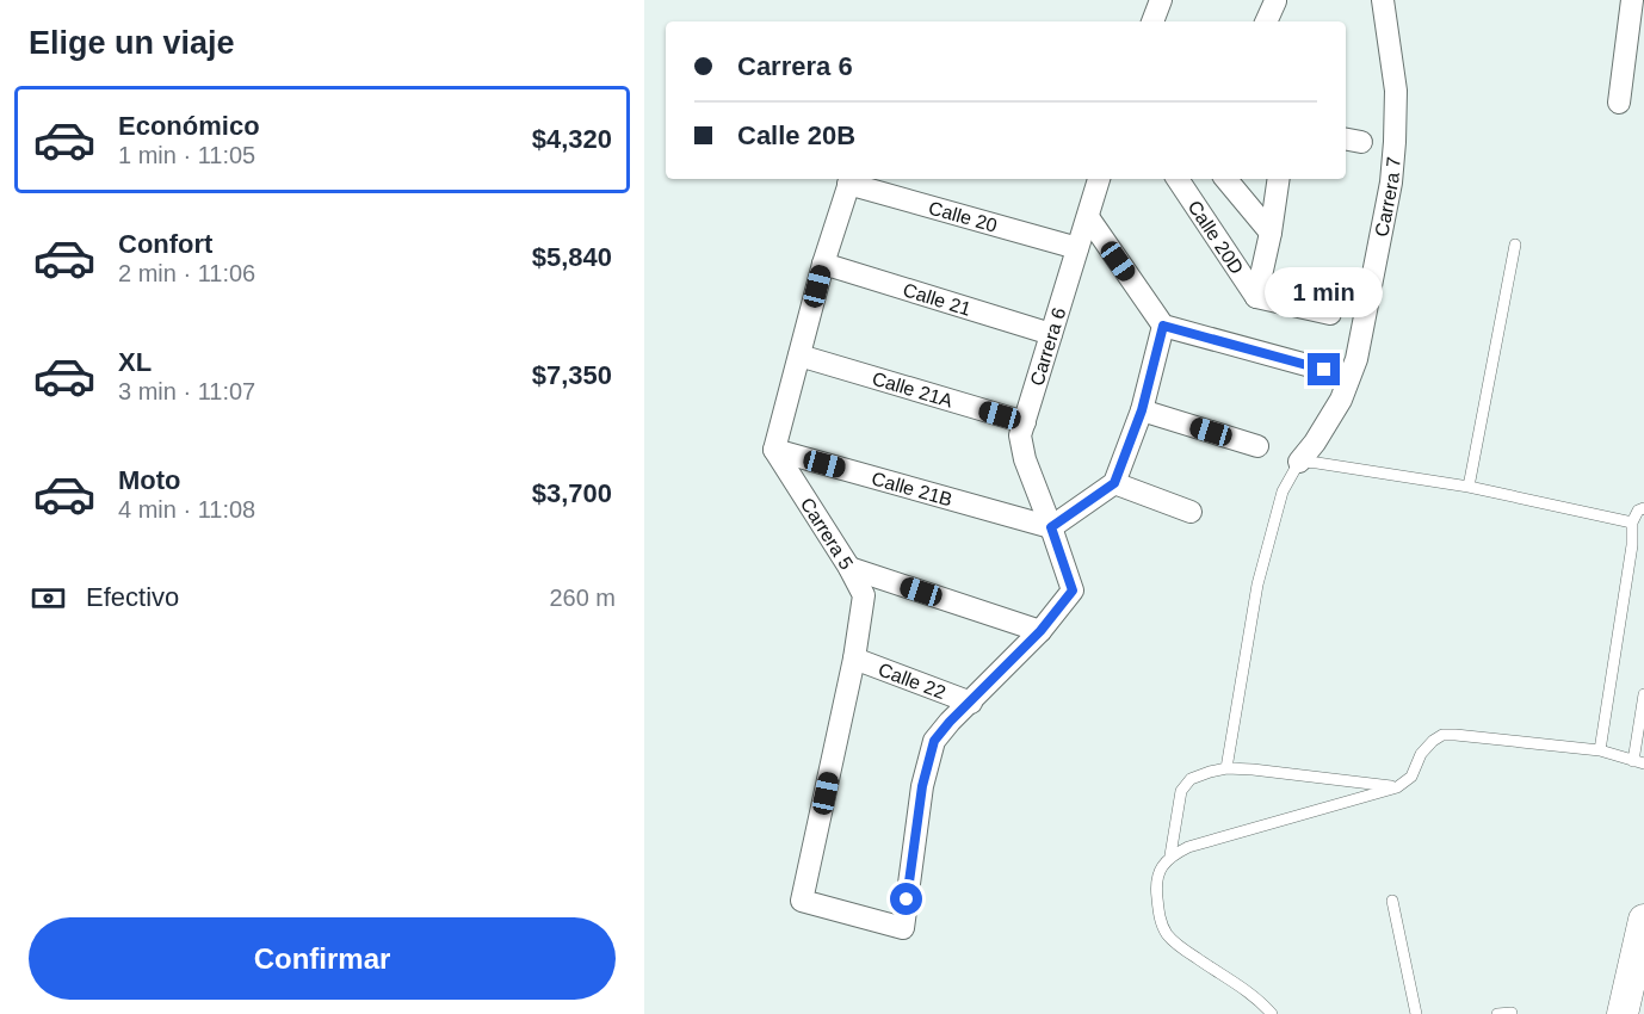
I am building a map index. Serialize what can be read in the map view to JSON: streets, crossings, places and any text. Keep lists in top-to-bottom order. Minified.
{"streets":{"street":["Carrera 7","Calle 20","Calle 20D","Calle 21","Carrera 6","Calle 21A","Calle 21B","Carrera 5","Calle 22"]},"crossings":[["Calle 20","Carrera 6"],["Calle 21","Carrera 6"],["Carrera 6","Calle 21A"],["Carrera 6","Calle 21B"],["Carrera 6","Carrera 5"],["Carrera 6","Calle 22"],["Calle 21B","Carrera 5"],["Carrera 5","Calle 22"]],"page":{"heading":"Elige un viaje","banner":["Carrera 6","Calle 20B"],"list":[{"name":"Económico","note":"1 min · 11:05","value":"$4,320"},{"name":"Confort","note":"2 min · 11:06","value":"$5,840"},{"name":"XL","note":"3 min · 11:07","value":"$7,350"},{"name":"Moto","note":"4 min · 11:08","value":"$3,700"}],"bubble":"1 min","pay":["Efectivo","260 m"],"buttons":"Confirmar"}}
